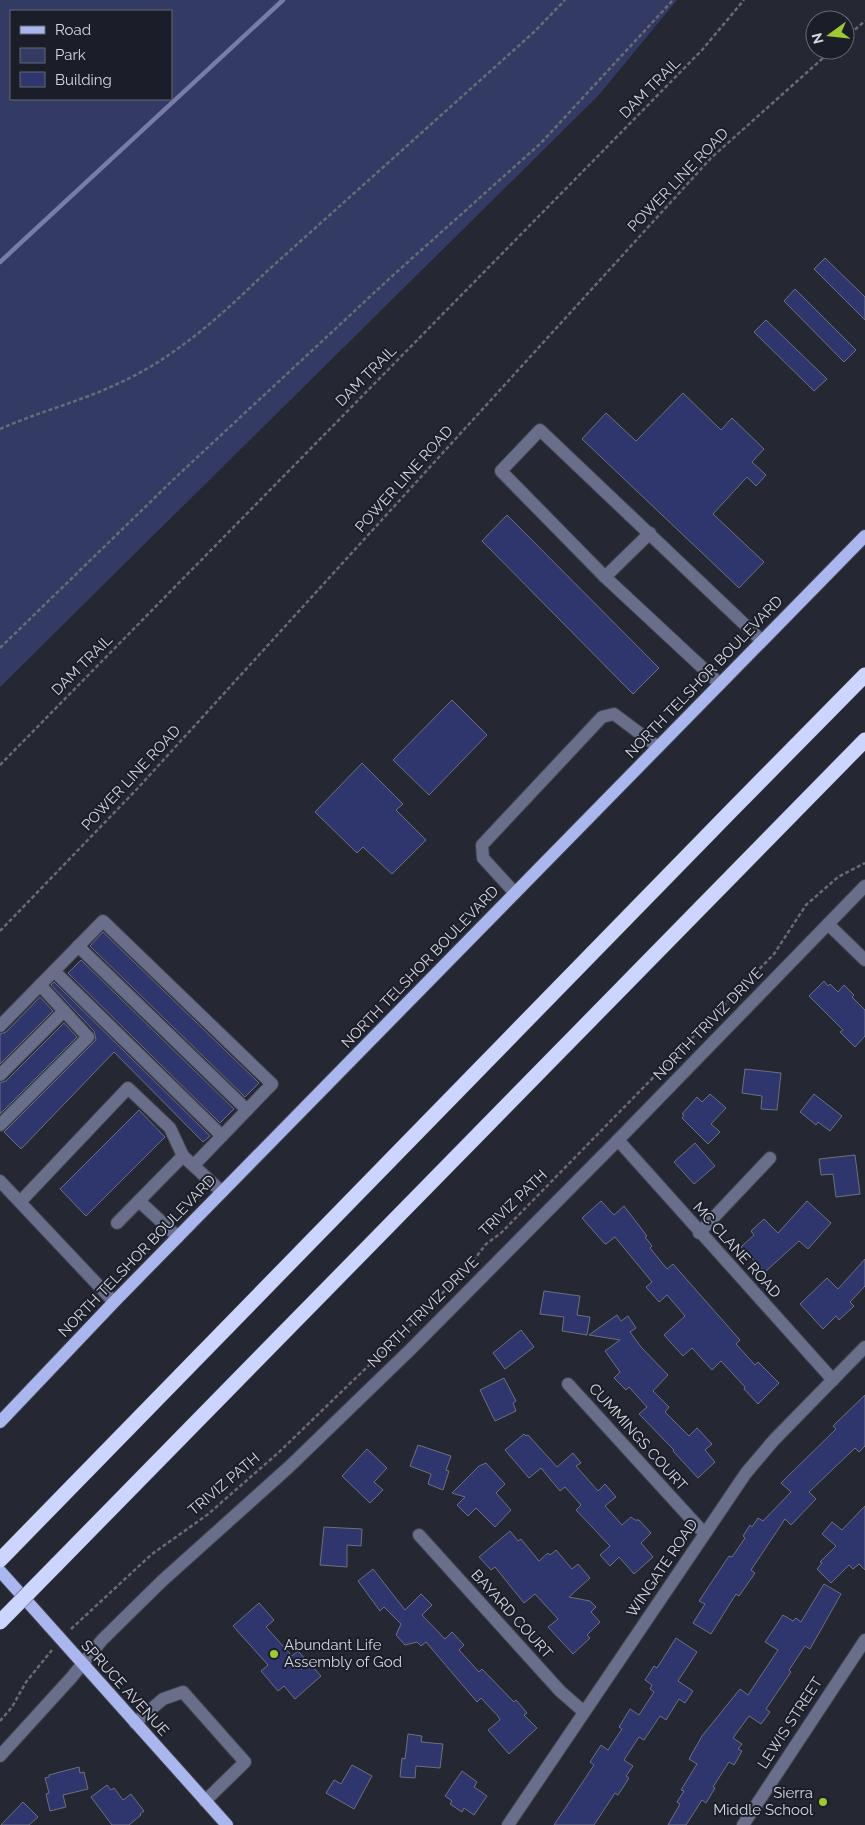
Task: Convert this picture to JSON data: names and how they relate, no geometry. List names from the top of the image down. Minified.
{"streets":{"main road":["NORTH TELSHOR BOULEVARD","SPRUCE AVENUE"],"street":["NORTH TRIVIZ DRIVE","MC CLANE ROAD","CUMMINGS COURT","WINGATE ROAD","BAYARD COURT","LEWIS STREET"],"path":["DAM TRAIL","POWER LINE ROAD","TRIVIZ PATH"]},"crossings":[["NORTH TRIVIZ DRIVE","MC CLANE ROAD"],["NORTH TRIVIZ DRIVE","SPRUCE AVENUE"],["MC CLANE ROAD","WINGATE ROAD"],["CUMMINGS COURT","WINGATE ROAD"],["WINGATE ROAD","BAYARD COURT"]],"places":["Abundant Life Assembly of God","Sierra Middle School"],"legend":["Road","Park","Building"],"north":"left"}
